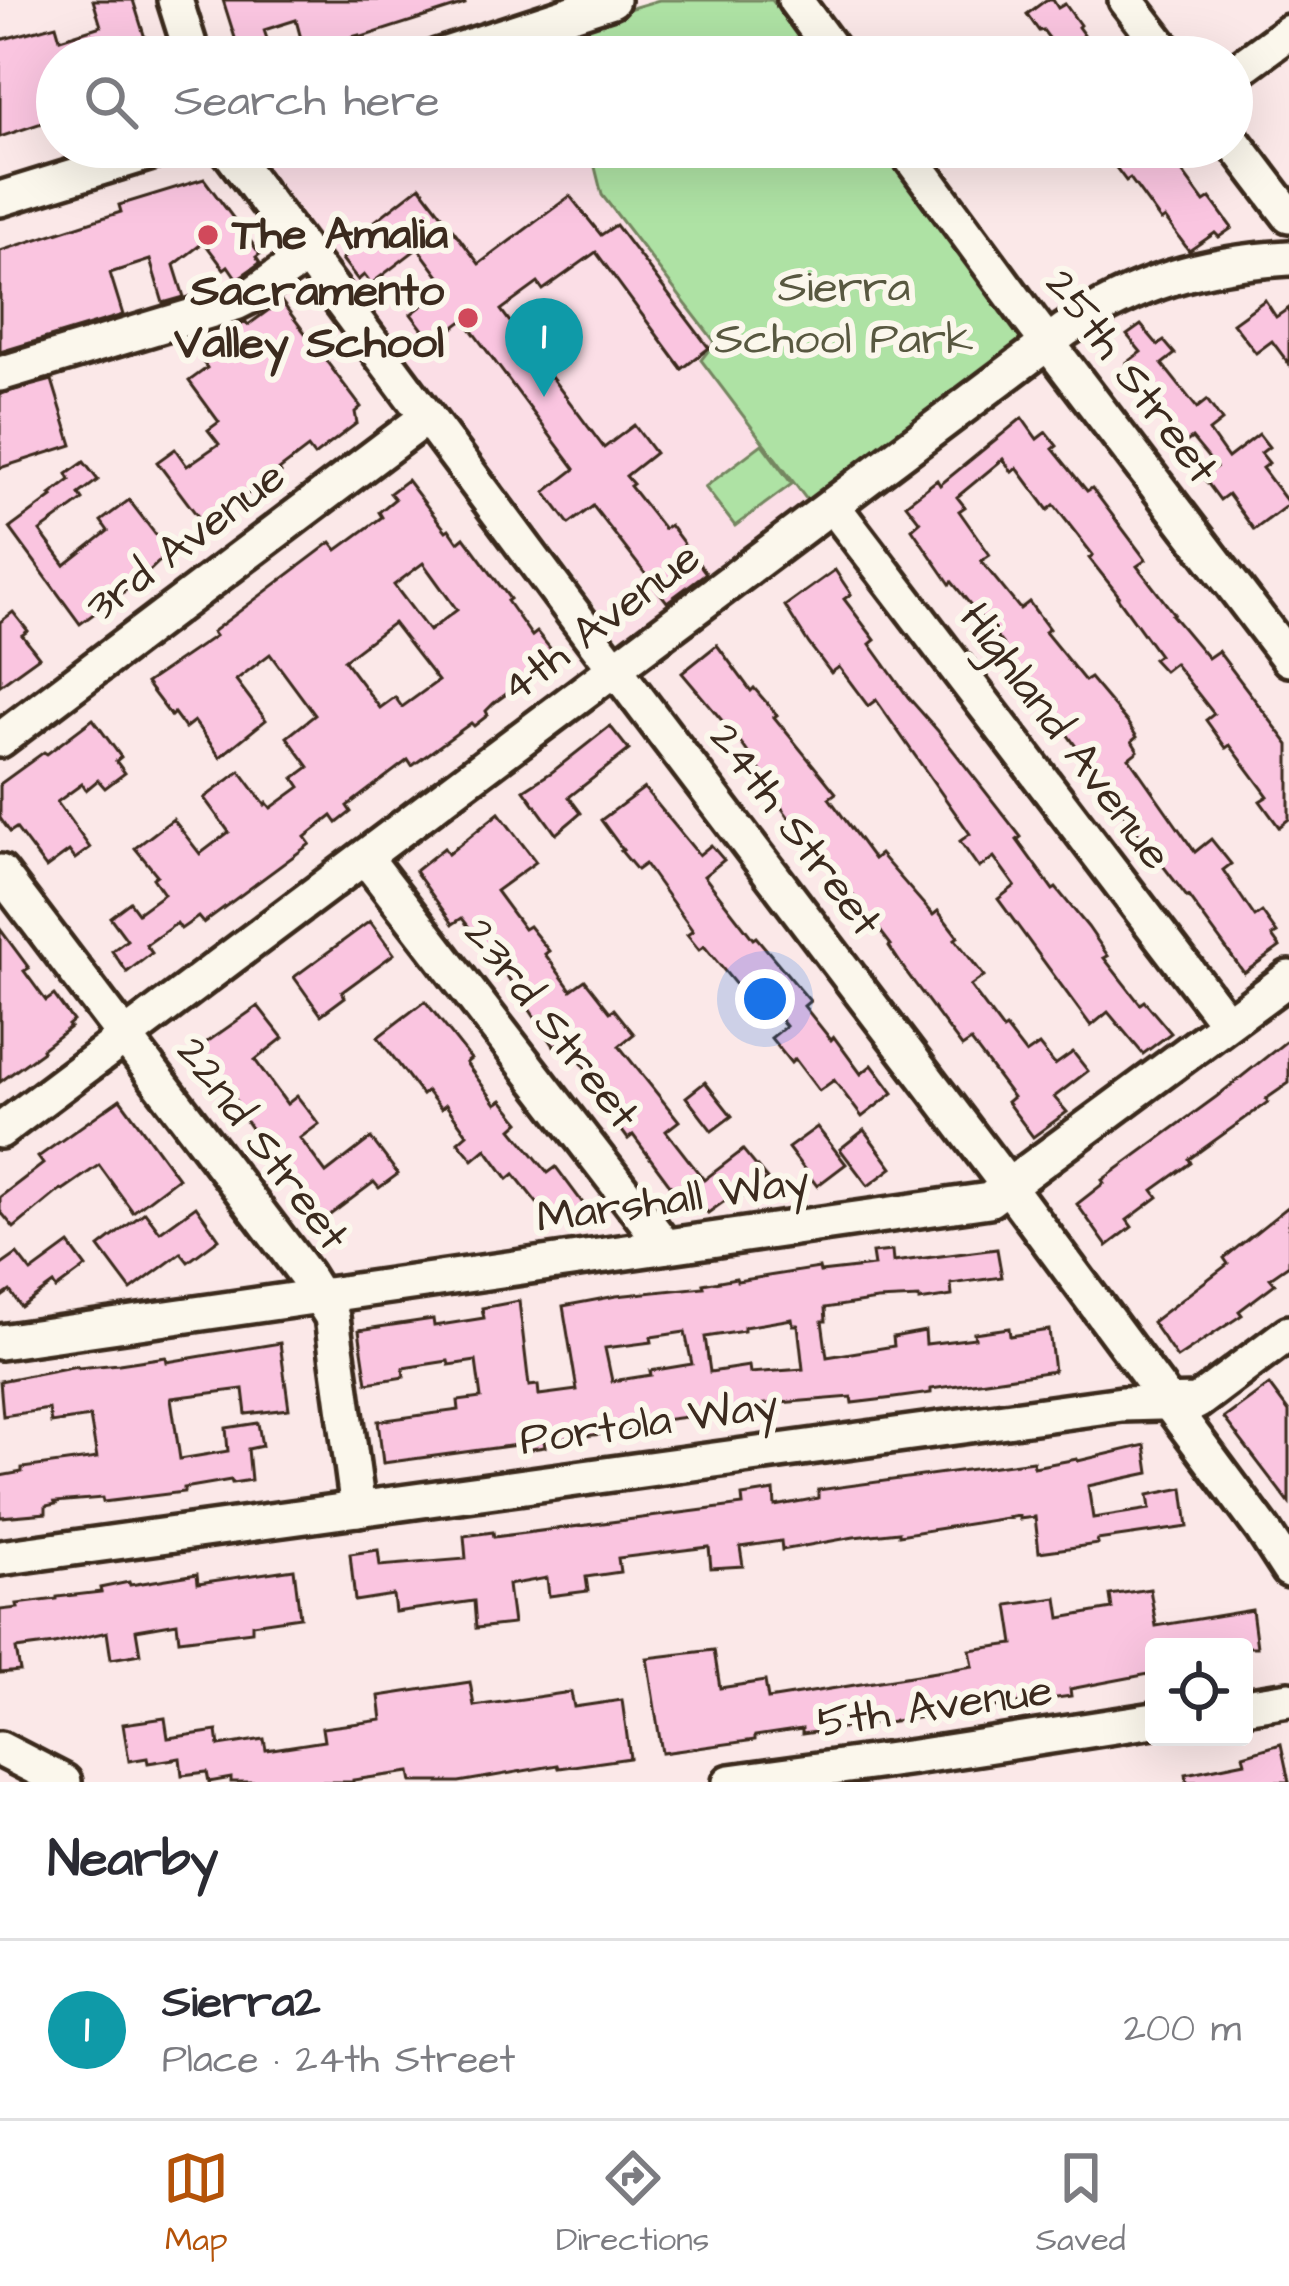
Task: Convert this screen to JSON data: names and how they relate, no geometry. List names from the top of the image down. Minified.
{"streets":{"street":["25th Street","3rd Avenue","4th Avenue","Highland Avenue","24th Street","23rd Street","22nd Street","Marshall Way","Portola Way","5th Avenue"]},"crossings":[["25th Street","4th Avenue"],["3rd Avenue","24th Street"],["4th Avenue","Highland Avenue"],["4th Avenue","24th Street"],["4th Avenue","23rd Street"],["4th Avenue","22nd Street"],["Highland Avenue","Marshall Way"],["24th Street","Marshall Way"],["24th Street","Portola Way"],["23rd Street","Marshall Way"],["22nd Street","Marshall Way"],["22nd Street","Portola Way"]],"parks":["Sierra School Park"],"places":["The Amalia","Sacramento Valley School"],"page":{"search":"Search here","pins":"1","heading":"Nearby","list":[{"mark":"1","name":"Sierra2","note":"Place · 24th Street","value":"200 m"}],"nav":["Map","Directions","Saved"]}}
